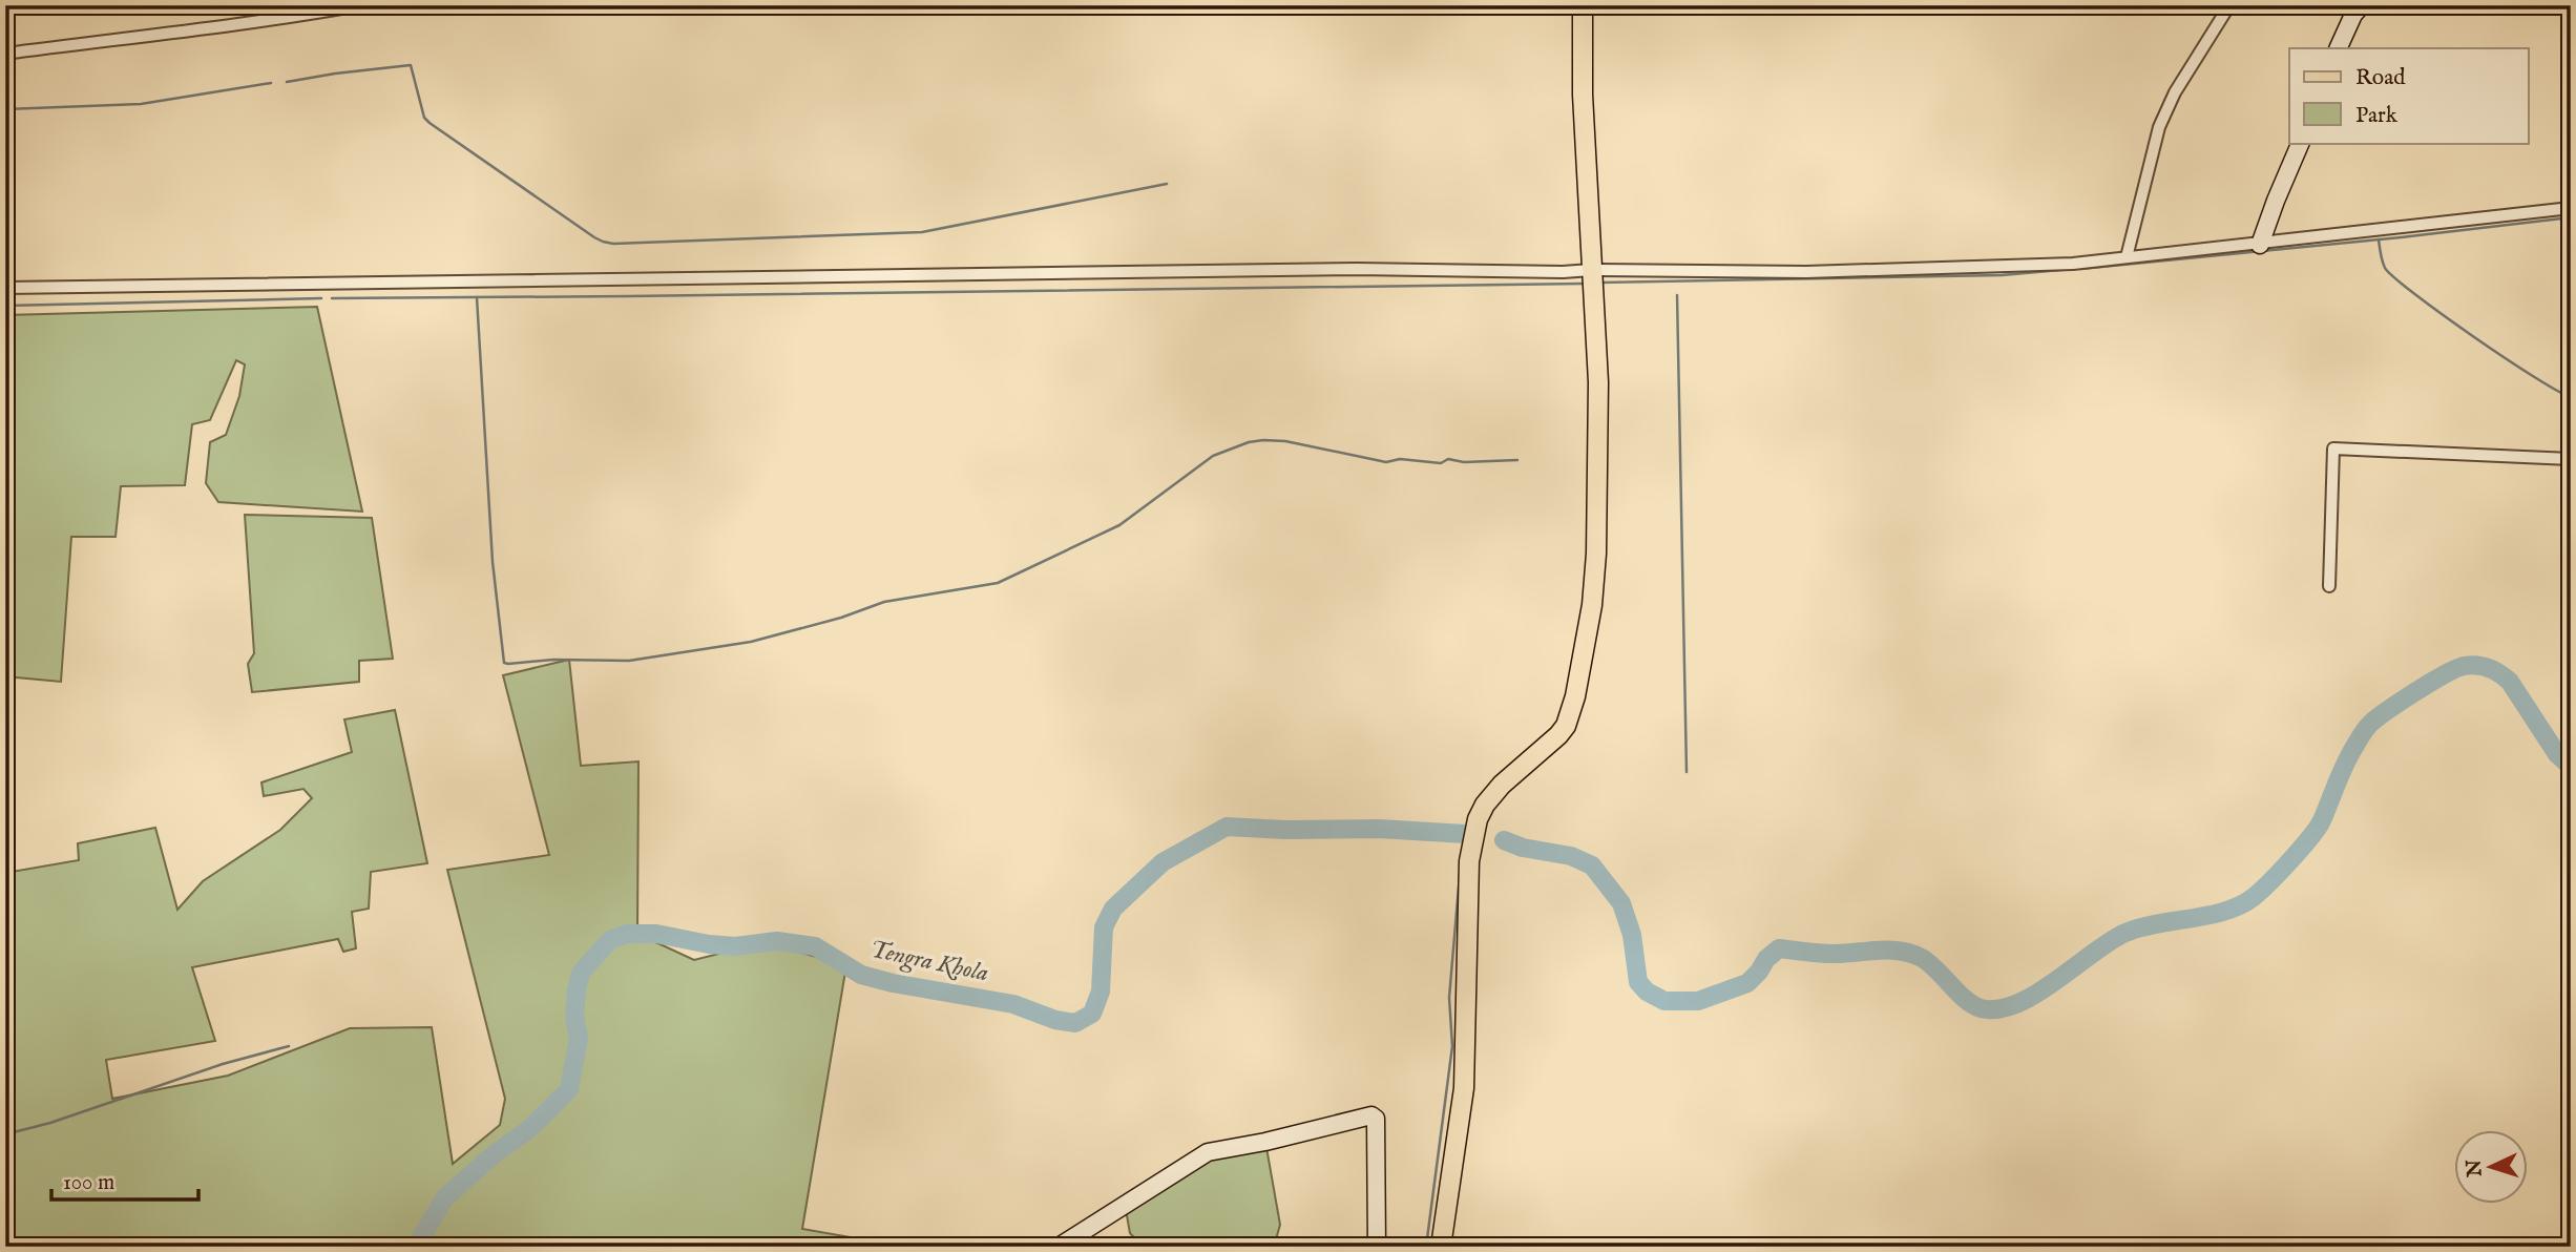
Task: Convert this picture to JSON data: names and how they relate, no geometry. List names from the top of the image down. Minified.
{"water":["Tengra Khola"],"legend":["Road","Park"],"scale_bar":"100 m","north":"left"}
